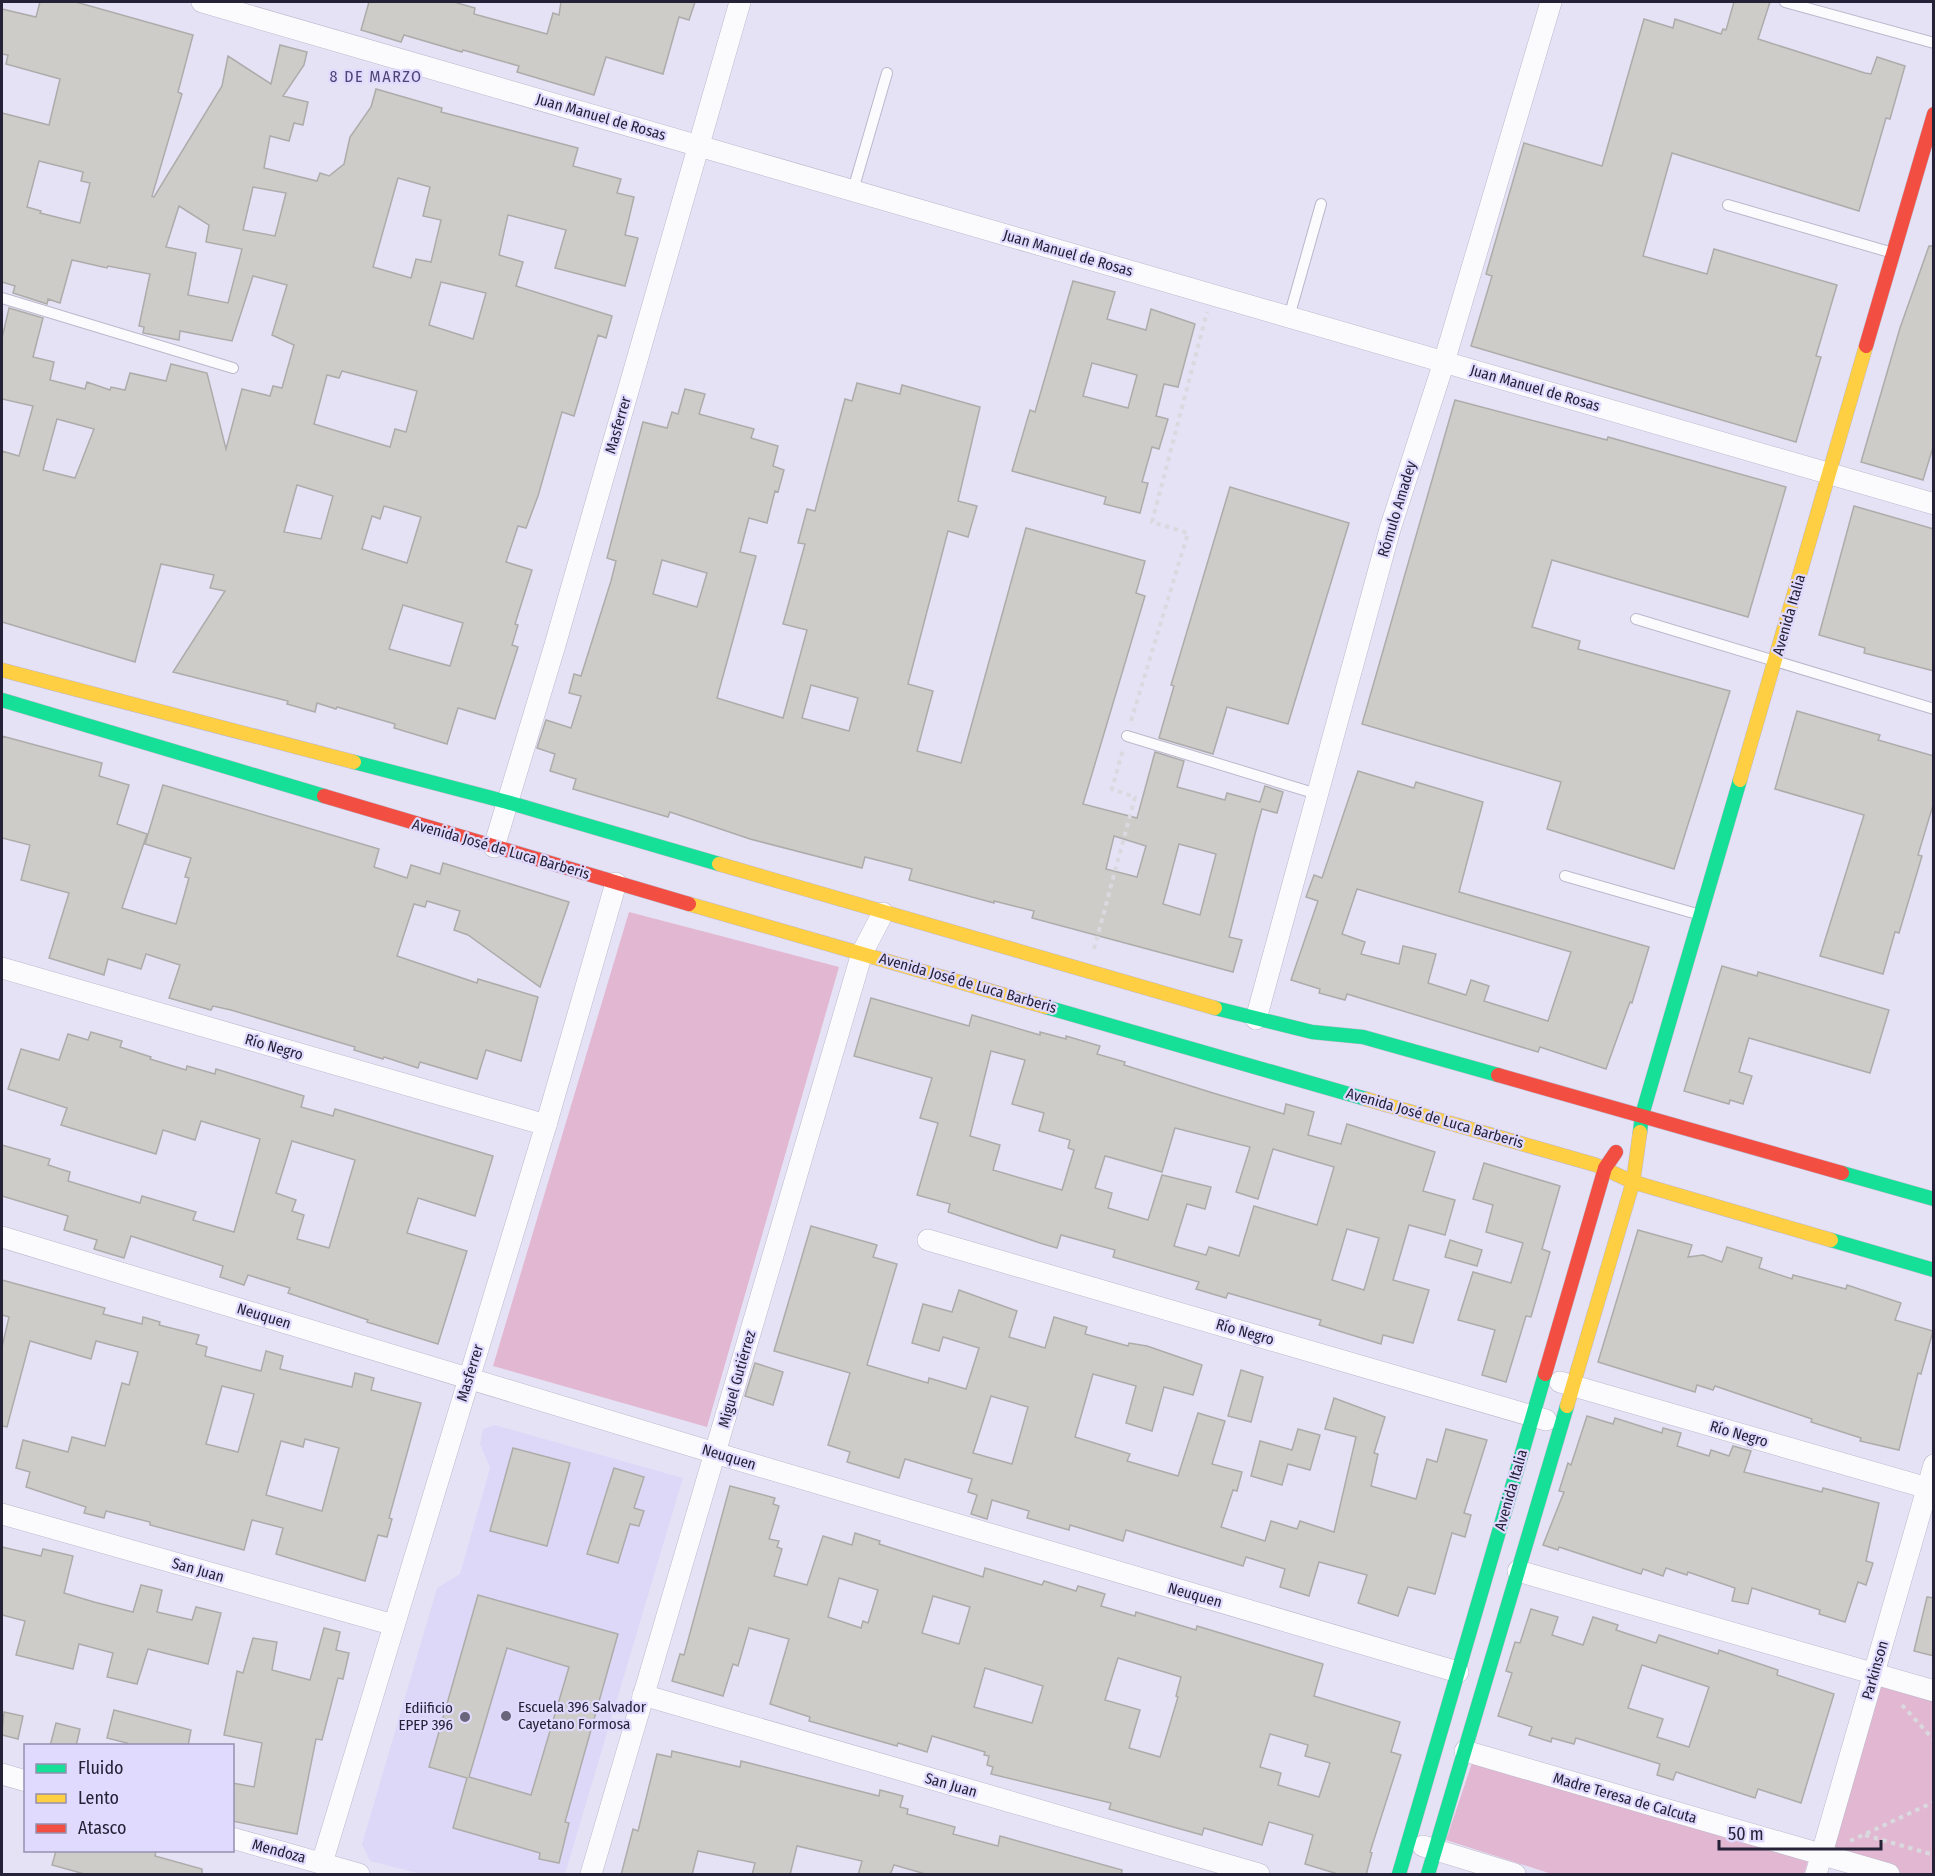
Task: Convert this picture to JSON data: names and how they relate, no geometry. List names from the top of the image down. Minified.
{"streets":{"main road":["Avenida Italia","Avenida José de Luca Barberis"],"street":["Juan Manuel de Rosas","Masferrer","Rómulo Amadey","Río Negro","Neuquen","Miguel Gutiérrez","San Juan","Parkinson","Madre Teresa de Calcuta","Mendoza"]},"crossings":[["Juan Manuel de Rosas","Masferrer"],["Juan Manuel de Rosas","Rómulo Amadey"],["Juan Manuel de Rosas","Avenida Italia"],["Masferrer","Avenida José de Luca Barberis"],["Masferrer","Río Negro"],["Masferrer","Neuquen"],["Masferrer","San Juan"],["Masferrer","Mendoza"],["Avenida Italia","Avenida José de Luca Barberis"],["Avenida Italia","Río Negro"],["Avenida Italia","Neuquen"],["Avenida Italia","Madre Teresa de Calcuta"],["Avenida José de Luca Barberis","Miguel Gutiérrez"],["Río Negro","Parkinson"],["Neuquen","Miguel Gutiérrez"],["Miguel Gutiérrez","San Juan"],["Parkinson","Madre Teresa de Calcuta"]],"districts":["8 DE MARZO"],"places":["Escuela 396 Salvador Cayetano Formosa","Ediificio EPEP 396"],"legend":["Fluido","Lento","Atasco"],"scale_bar":"50 m"}
